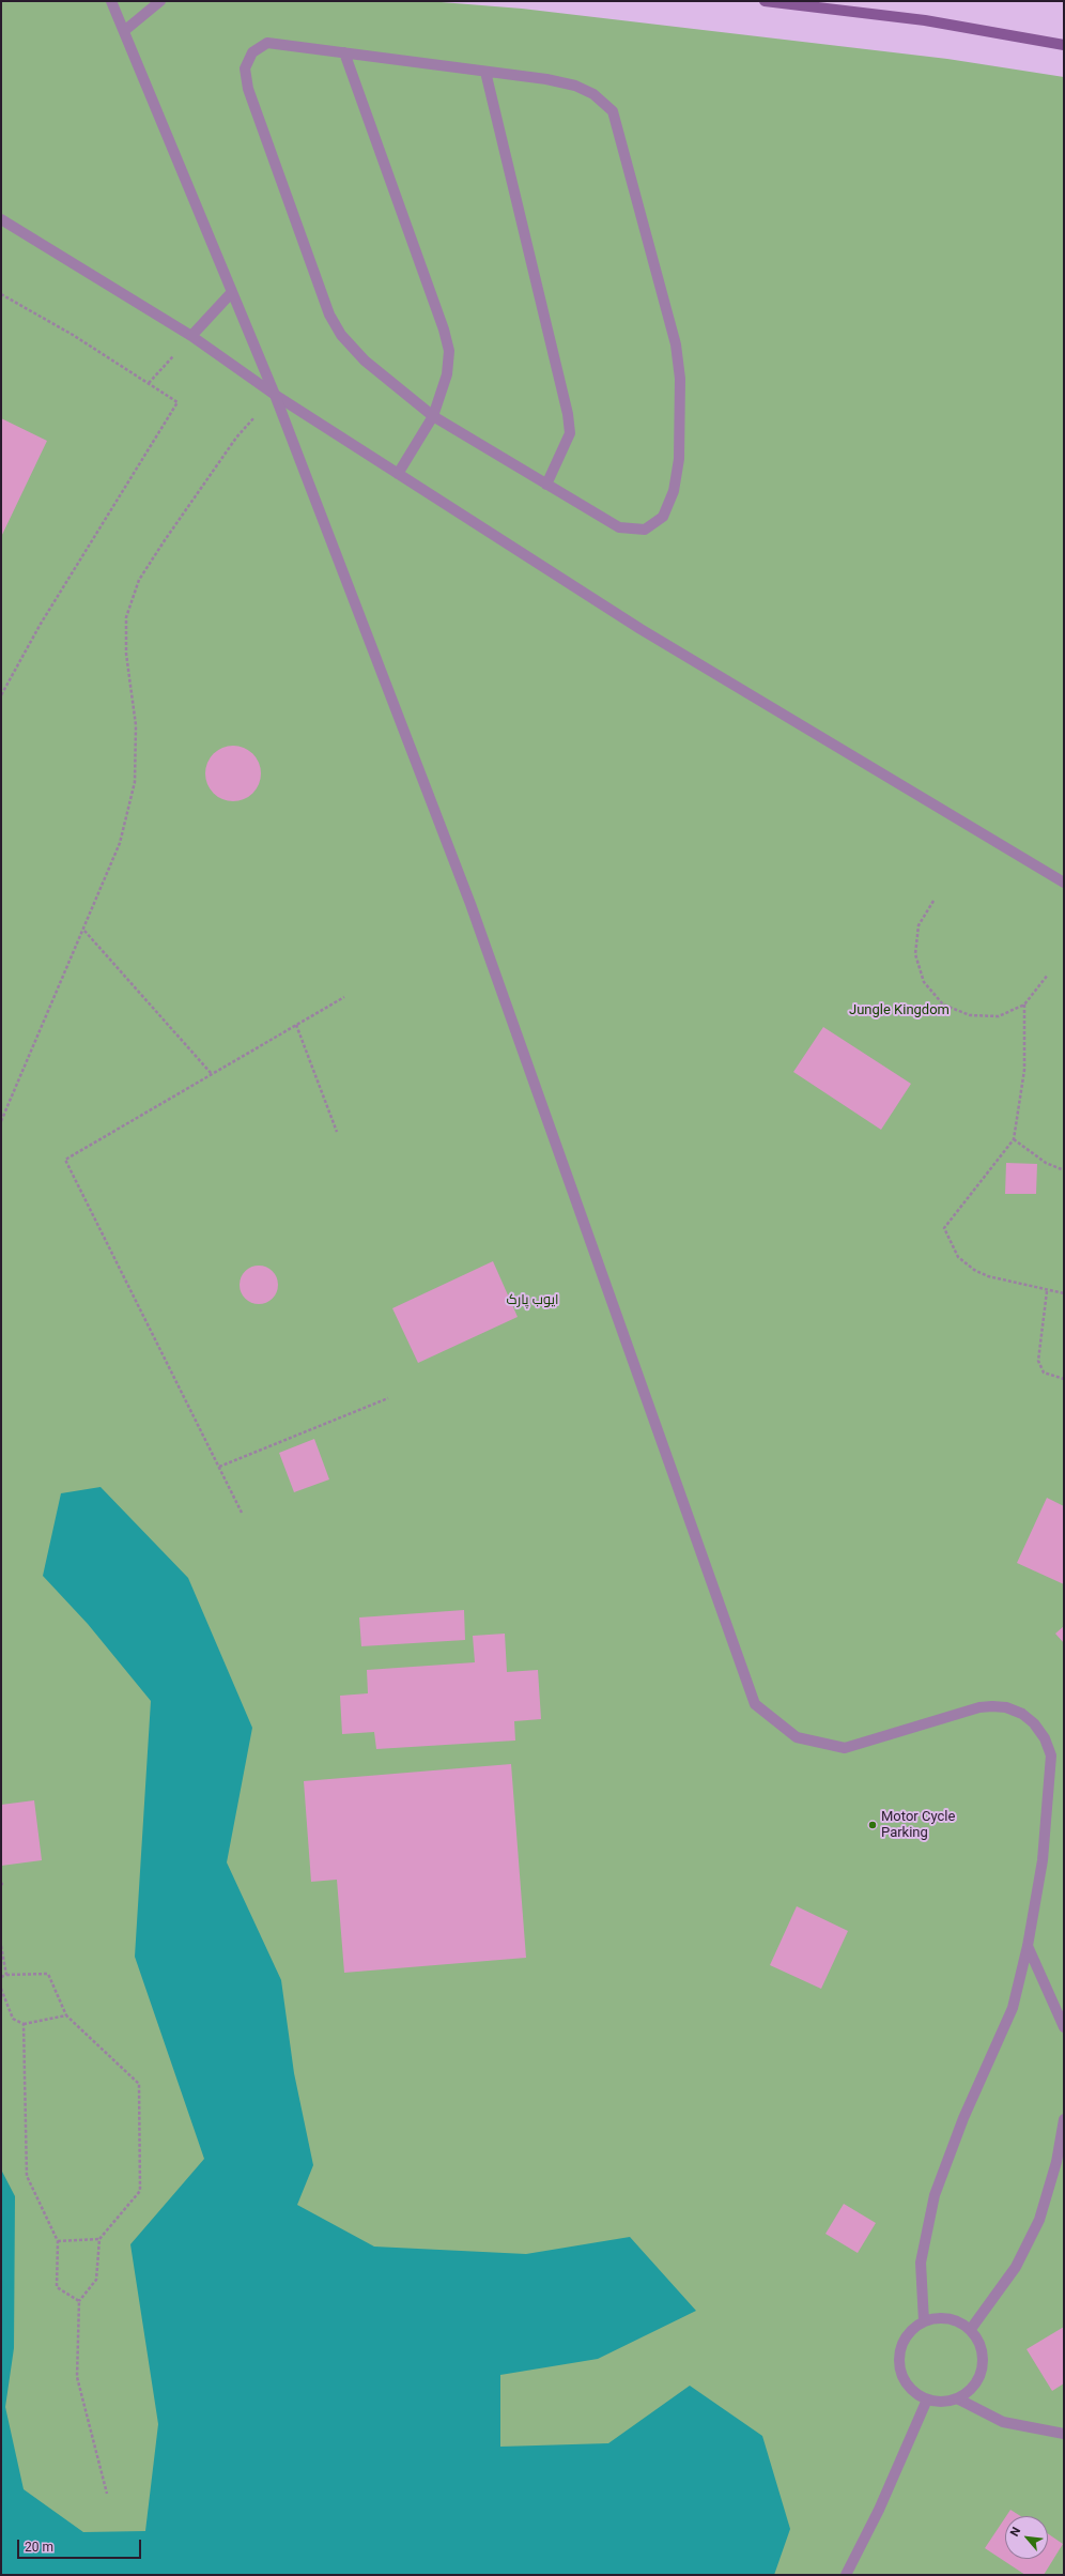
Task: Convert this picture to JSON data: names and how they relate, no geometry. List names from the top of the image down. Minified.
{"parks":["Jungle Kingdom","ایوب پارک"],"places":["Motor Cycle Parking"],"scale_bar":"20 m","north":"top left"}
